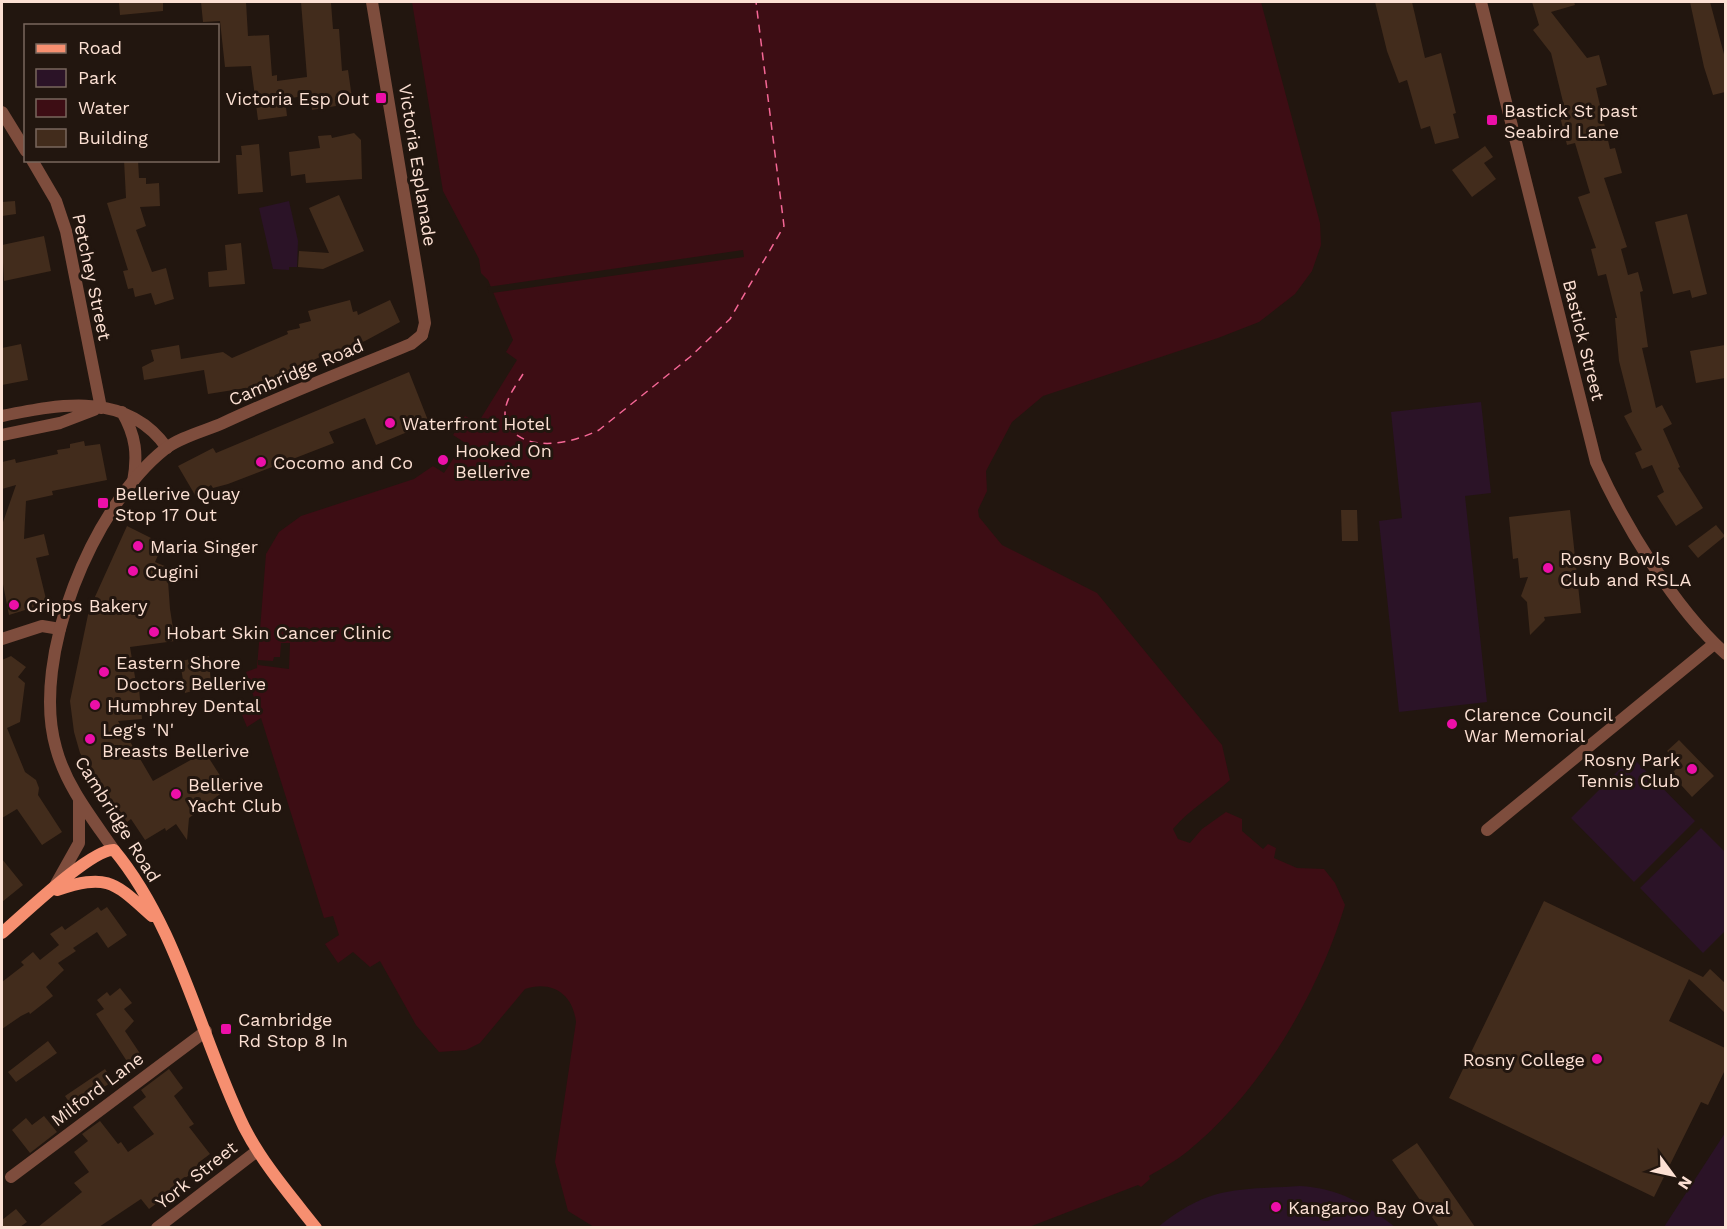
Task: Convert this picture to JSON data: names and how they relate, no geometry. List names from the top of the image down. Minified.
{"streets":{"main road":["Cambridge Road"],"street":["Victoria Esplanade","Petchey Street","Bastick Street","Milford Lane","York Street"]},"crossings":[["Victoria Esplanade","Cambridge Road"],["Cambridge Road","Milford Lane"],["Cambridge Road","York Street"]],"places":{"transit":["Victoria Esp Out","Bastick St past Seabird Lane","Bellerive Quay Stop 17 Out","Cambridge Rd Stop 8 In"],"other":["Waterfront Hotel","Hooked On Bellerive","Cocomo and Co","Maria Singer","Rosny Bowls Club and RSLA","Cugini","Cripps Bakery","Hobart Skin Cancer Clinic","Eastern Shore Doctors Bellerive","Humphrey Dental","Clarence Council War Memorial","Leg's 'N' Breasts Bellerive","Rosny Park Tennis Club","Bellerive Yacht Club","Rosny College","Kangaroo Bay Oval"]},"legend":["Road","Park","Water","Building"],"north":"bottom right"}
